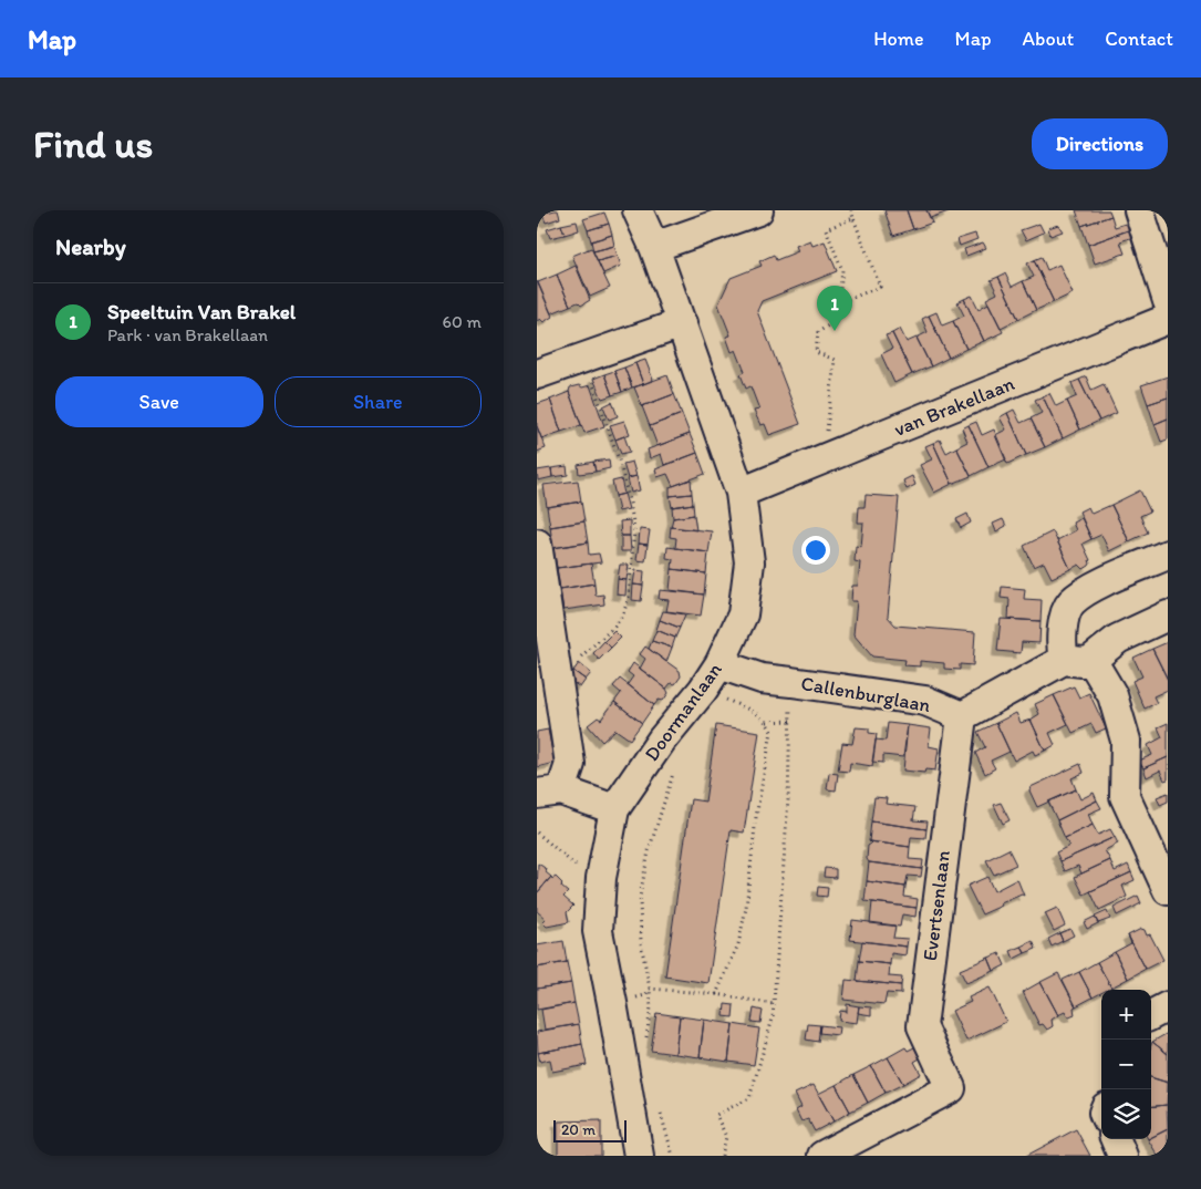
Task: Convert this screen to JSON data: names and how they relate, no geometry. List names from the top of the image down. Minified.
{"streets":{"street":["van Brakellaan","Callenburglaan","Doormanlaan","Evertsenlaan"]},"crossings":[["van Brakellaan","Doormanlaan"],["Callenburglaan","Doormanlaan"],["Callenburglaan","Evertsenlaan"]],"scale_bar":"20 m","page":{"header":"Map","nav":["Home","Map","About","Contact"],"buttons":["Directions",["Save","Share"]],"title":"Find us","heading":"Nearby","list":[{"mark":"1","name":"Speeltuin Van Brakel","note":"Park · van Brakellaan","value":"60 m"}],"pins":"1","map_buttons":["+","−"],"scale":"20 m"}}
